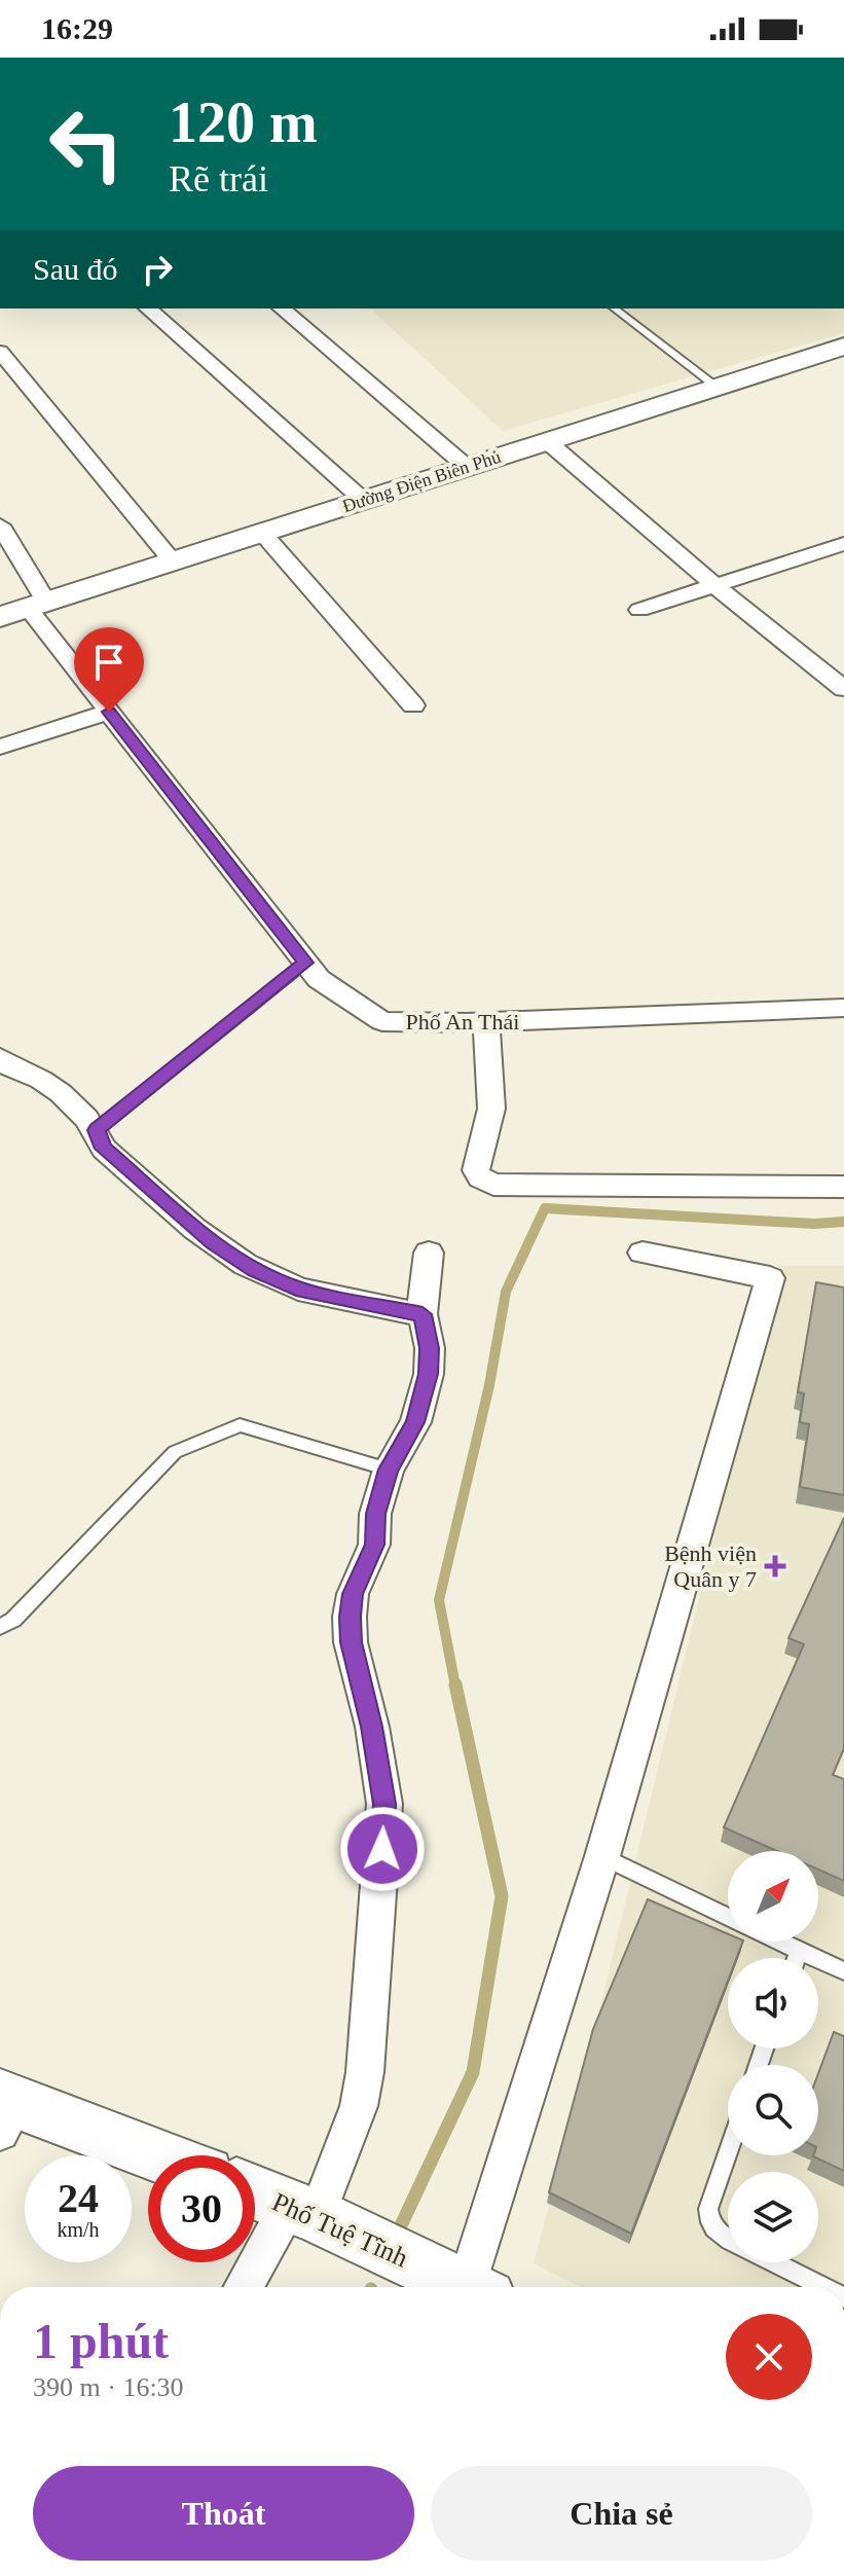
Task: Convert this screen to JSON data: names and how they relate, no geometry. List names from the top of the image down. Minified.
{"streets":{"main road":["Đường Điện Biên Phủ","Phố Tuệ Tĩnh"],"street":["Phố An Thái"]},"crossings":[["Đường Điện Biên Phủ","Phố An Thái"]],"places":{"health":["Bệnh viện Quân y 7"]},"north":"top right","page":{"status":"16:29","turn":["120 m","Rẽ trái"],"then":"Sau đó","speed":"24 km/h","limit":"30","heading":["1 phút","390 m · 16:30"],"buttons":["Thoát","Chia sẻ"]}}
